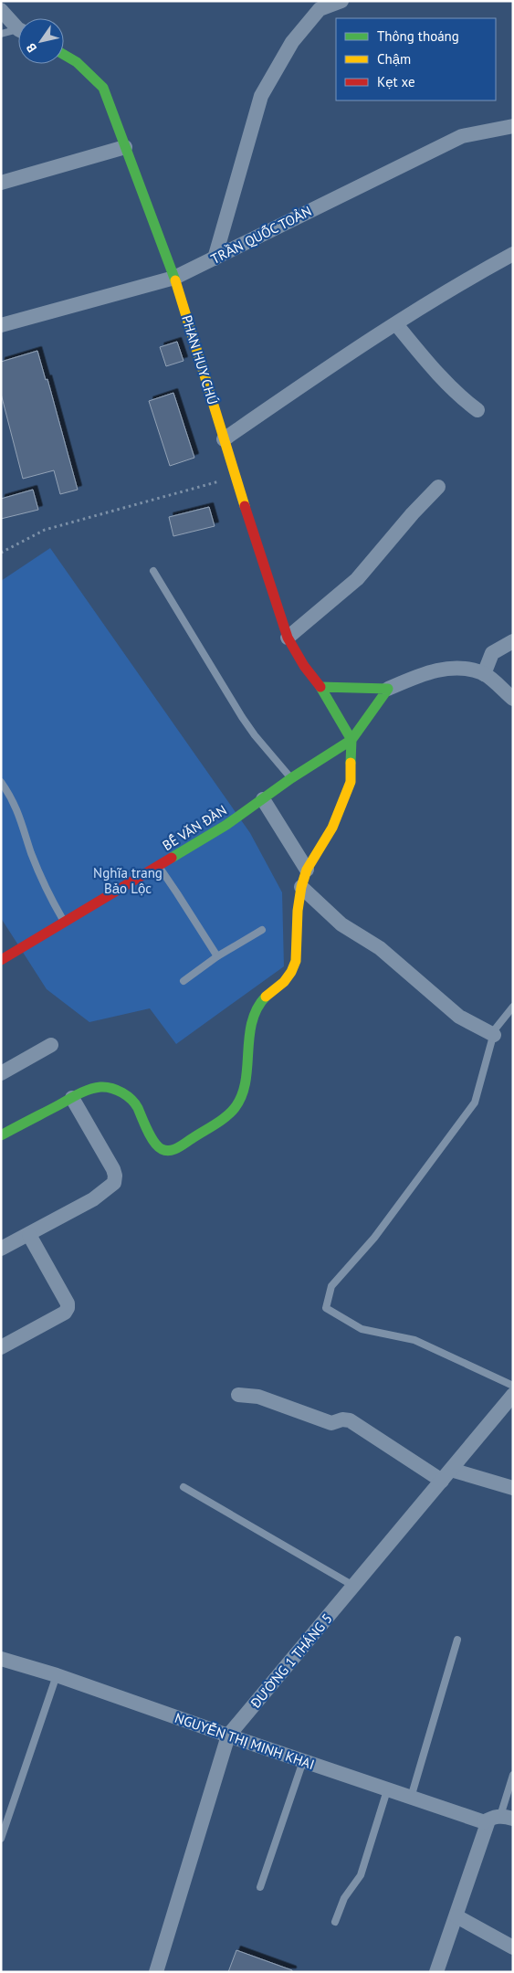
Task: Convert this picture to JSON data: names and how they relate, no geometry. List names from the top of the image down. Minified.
{"streets":{"street":["TRẦN QUỐC TOẢN","PHAN HUY CHÚ","BẾ VĂN ĐÀN","ĐƯỜNG 1 THÁNG 5","NGUYỄN THỊ MINH KHAI"]},"crossings":[["TRẦN QUỐC TOẢN","PHAN HUY CHÚ"],["PHAN HUY CHÚ","BẾ VĂN ĐÀN"],["ĐƯỜNG 1 THÁNG 5","NGUYỄN THỊ MINH KHAI"]],"parks":["Nghĩa trang Bảo Lộc"],"legend":["Thông thoáng","Chậm","Kẹt xe"],"north":"bottom left"}
